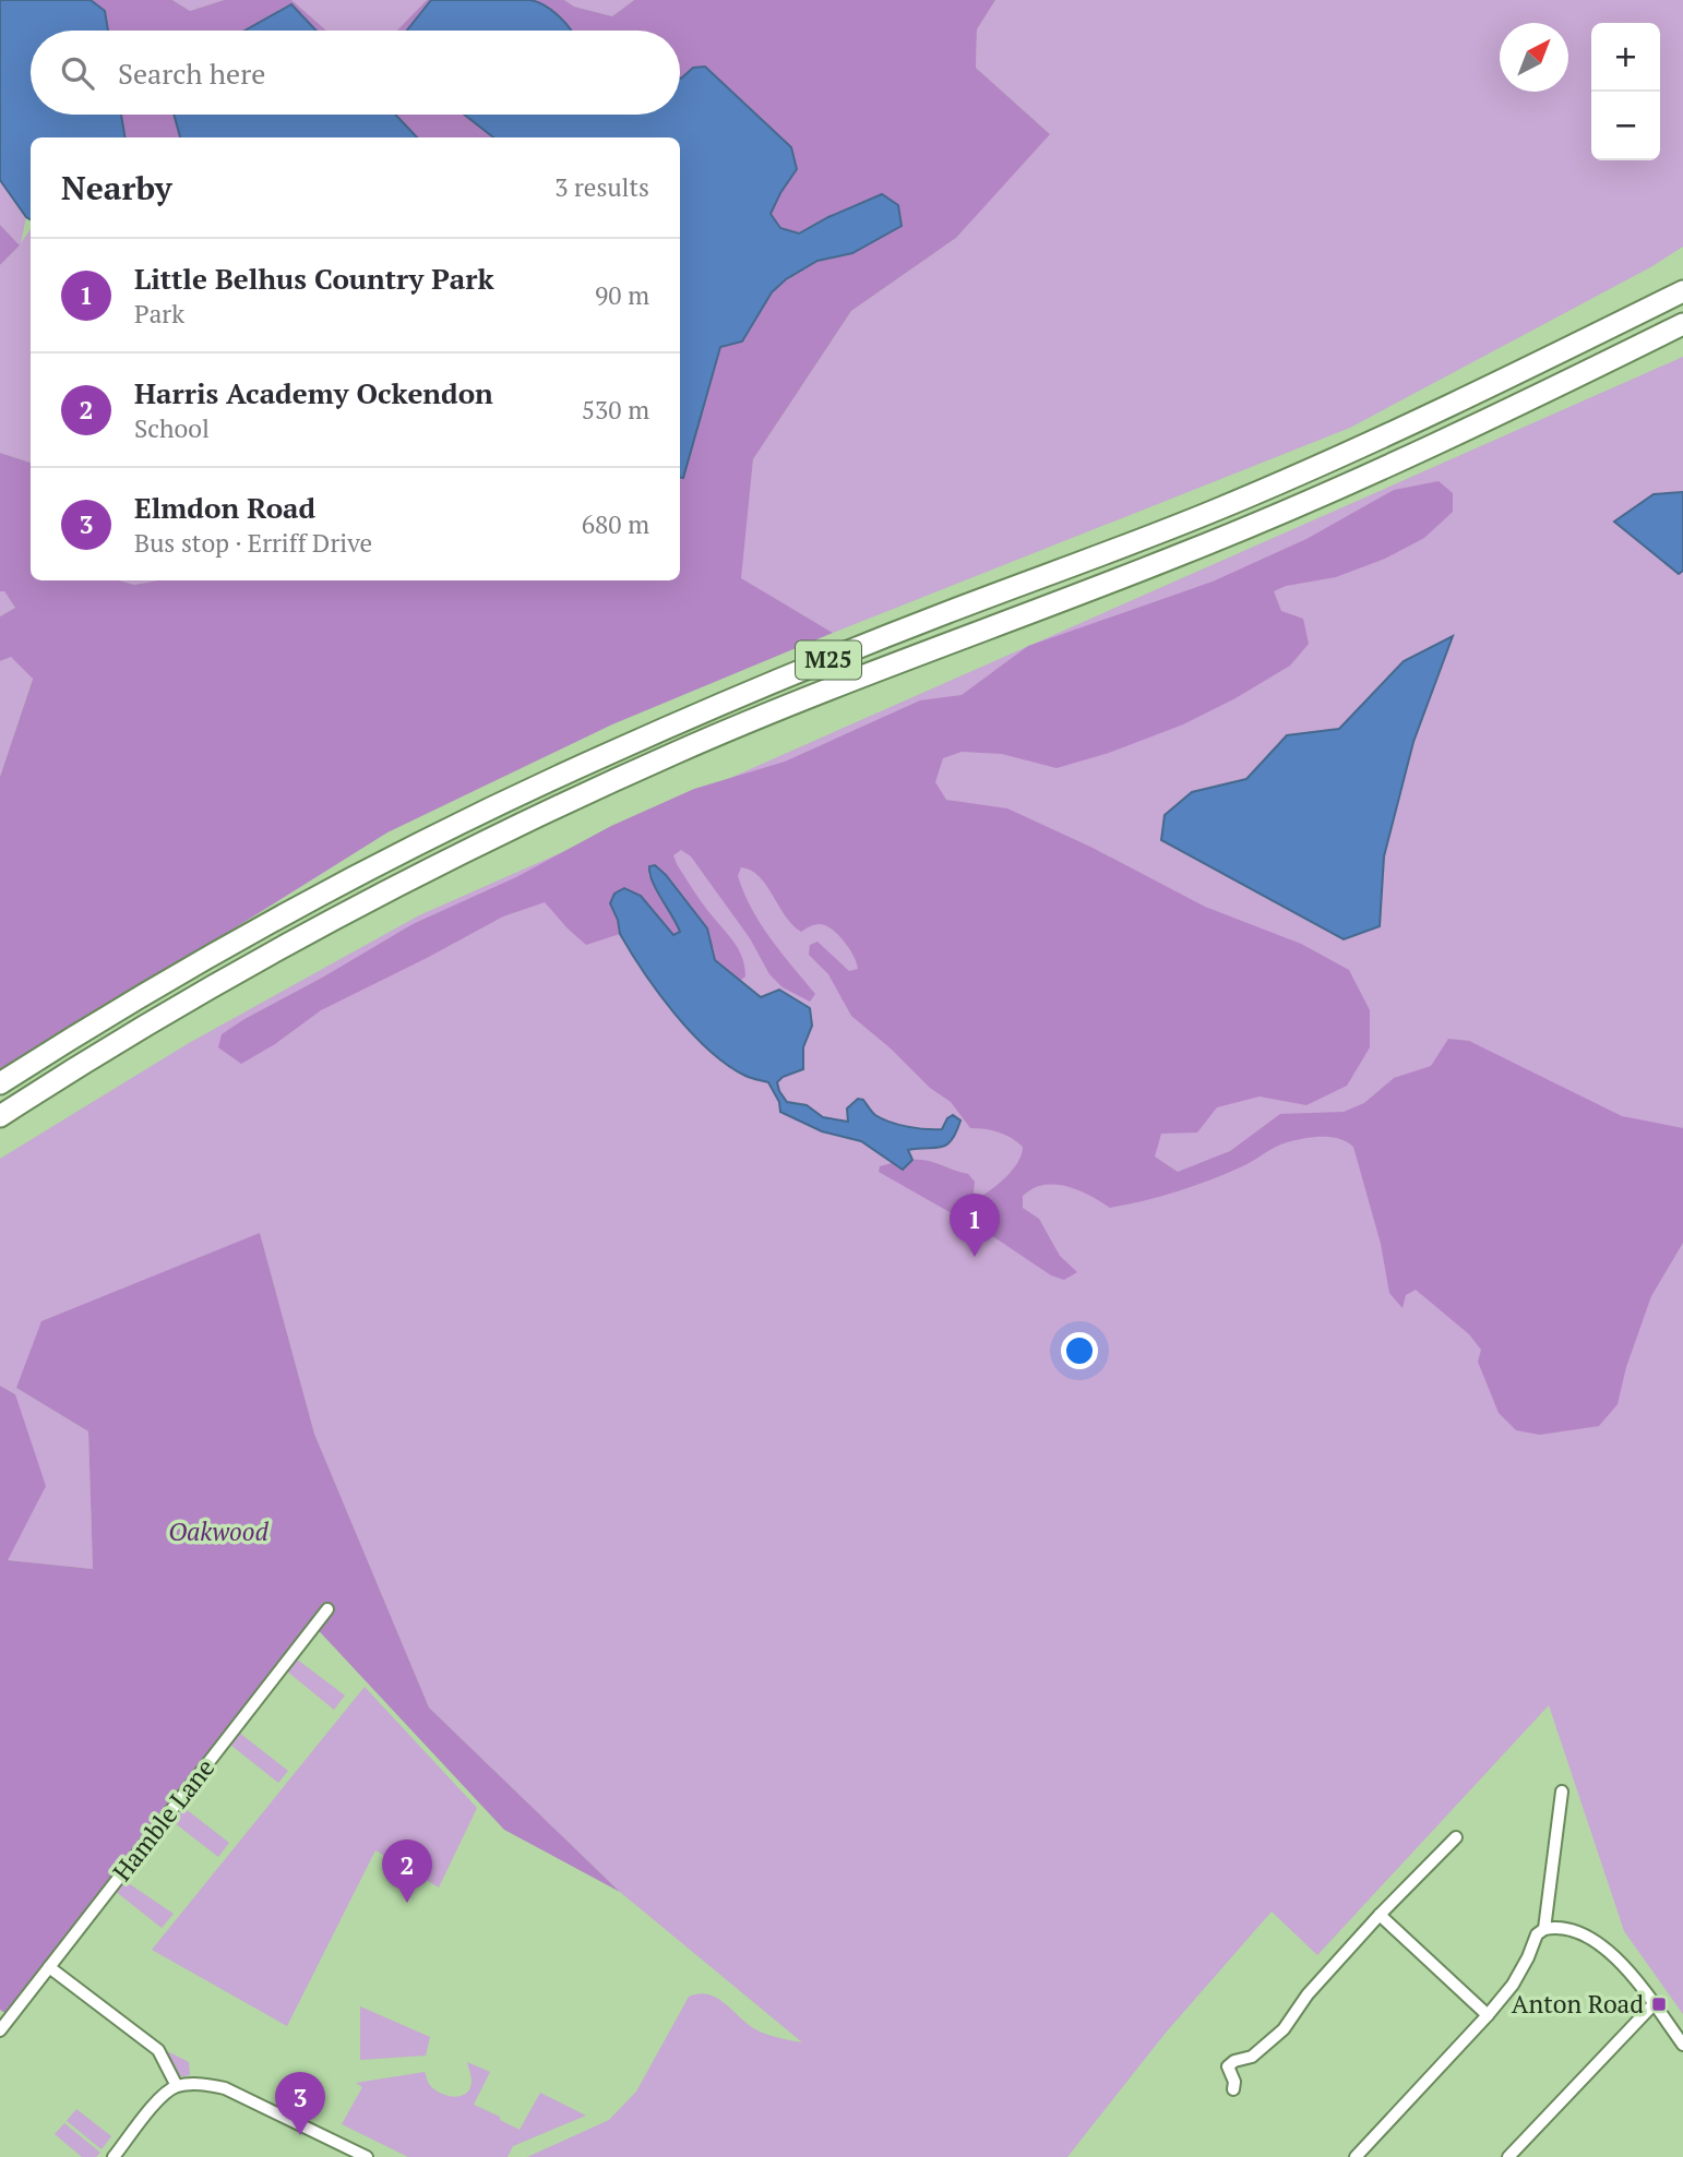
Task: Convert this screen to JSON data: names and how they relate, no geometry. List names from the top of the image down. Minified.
{"streets":{"highway":["M25"],"street":["Hamble Lane"]},"parks":["Oakwood"],"places":{"transit":["Anton Road"]},"north":"top right","page":{"map_buttons":["+","−"],"search":"Search here","heading":["Nearby","3 results"],"list":[{"mark":"1","name":"Little Belhus Country Park","note":"Park","value":"90 m"},{"mark":"2","name":"Harris Academy Ockendon","note":"School","value":"530 m"},{"mark":"3","name":"Elmdon Road","note":"Bus stop · Erriff Drive","value":"680 m"}],"pins":["1","2","3"]}}
